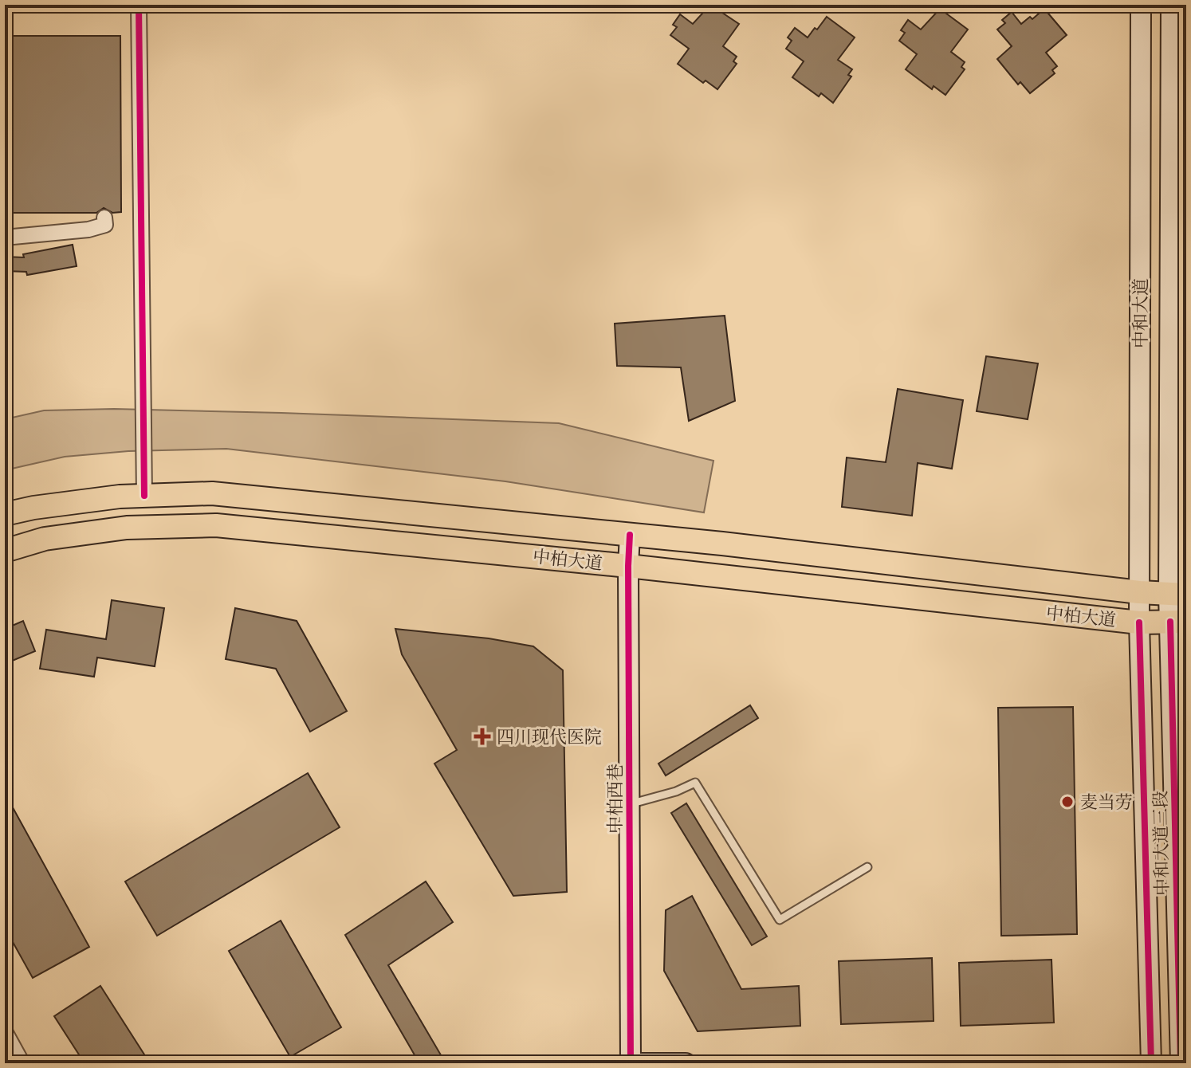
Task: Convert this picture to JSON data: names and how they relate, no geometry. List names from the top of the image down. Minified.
{"streets":{"main road":["中和大道","中柏大道","中柏西巷","中和大道三段"]},"crossings":[["中和大道","中柏大道"],["中和大道","中和大道三段"],["中柏大道","中柏西巷"],["中柏大道","中和大道三段"]],"places":{"health":["四川现代医院"],"other":["麦当劳"]}}
